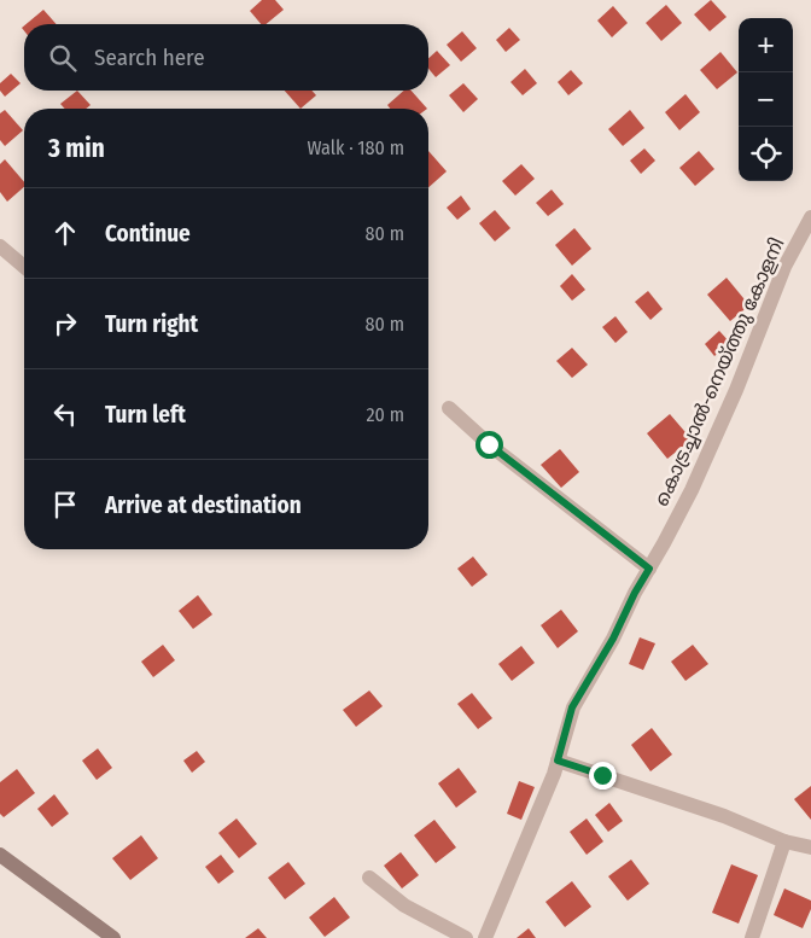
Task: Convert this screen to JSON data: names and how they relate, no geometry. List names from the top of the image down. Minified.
{"streets":{"street":["കൊട്രച്ചാൽ-നെയ്ത്തു കോളനി"]},"page":{"map_buttons":["+","−"],"search":"Search here","heading":["3 min","Walk · 180 m"],"list":[["Continue","80 m"],["Turn right","80 m"],["Turn left","20 m"],"Arrive at destination"]}}
